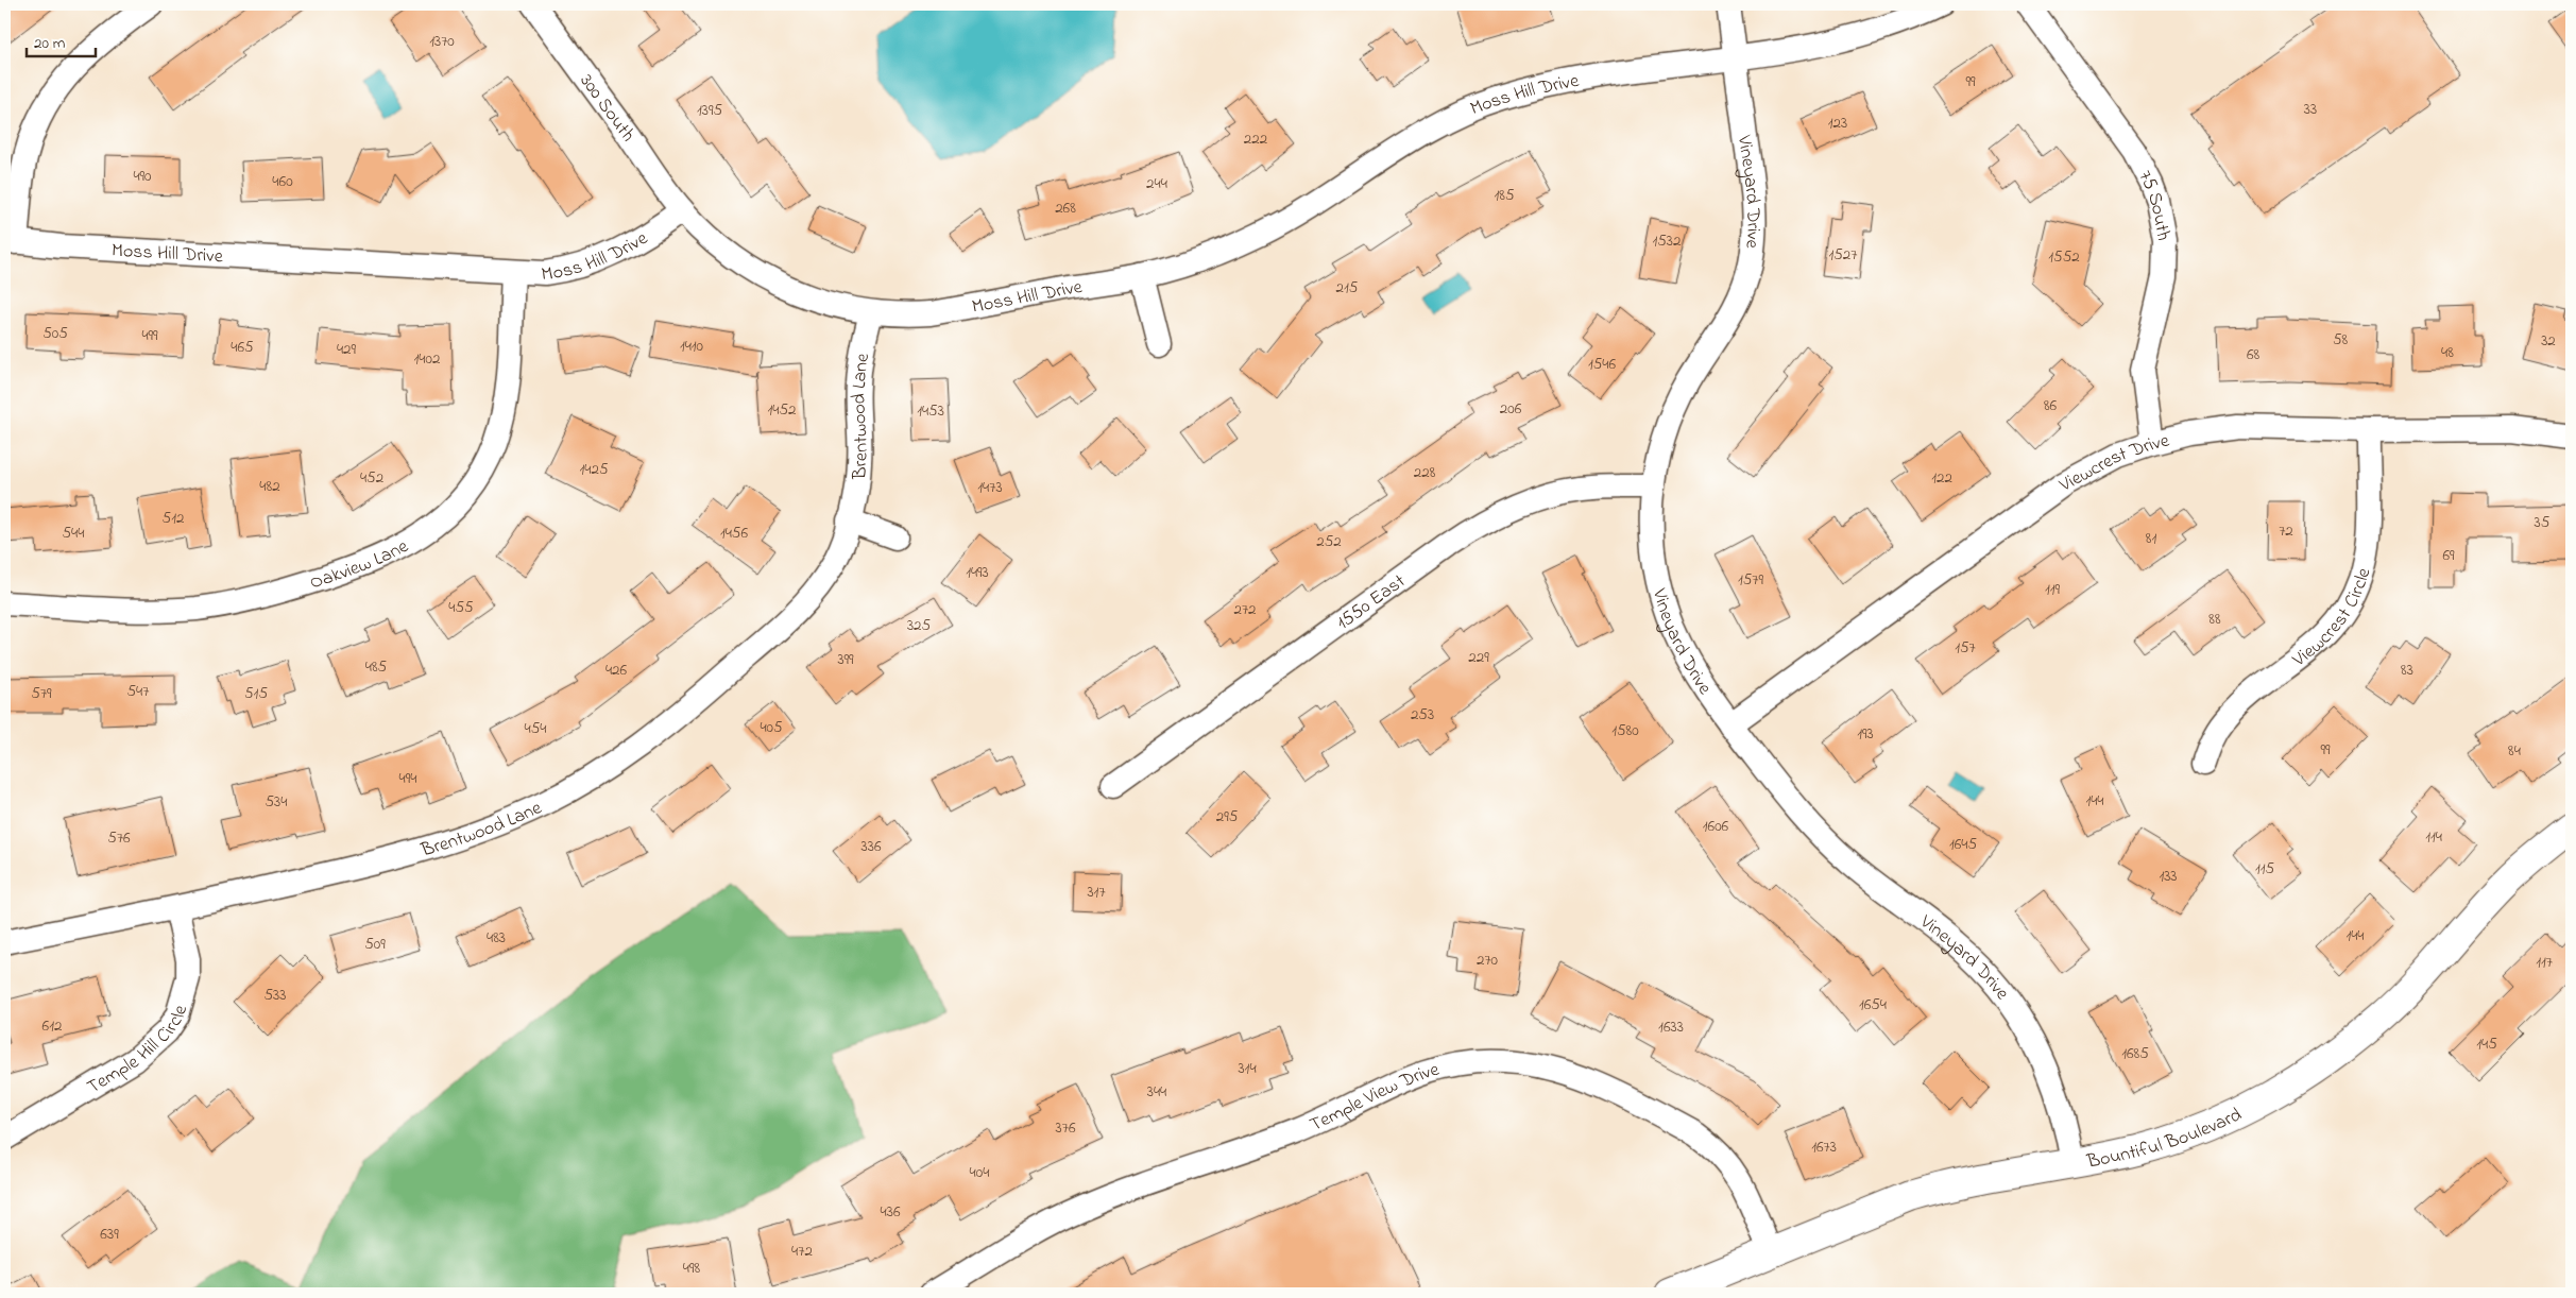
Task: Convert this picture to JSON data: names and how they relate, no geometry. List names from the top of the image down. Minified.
{"streets":{"main road":["Bountiful Boulevard"],"street":["Moss Hill Drive","300 South","Vineyard Drive","75 South","Brentwood Lane","Viewcrest Drive","Oakview Lane","1550 East","Viewcrest Circle","Temple Hill Circle","Temple View Drive"]},"crossings":[["Moss Hill Drive","300 South"],["Moss Hill Drive","Vineyard Drive"],["Moss Hill Drive","Brentwood Lane"],["Moss Hill Drive","Oakview Lane"],["Vineyard Drive","Viewcrest Drive"],["Vineyard Drive","1550 East"],["Vineyard Drive","Bountiful Boulevard"],["75 South","Viewcrest Drive"],["Brentwood Lane","Temple Hill Circle"],["Viewcrest Drive","Viewcrest Circle"],["Temple View Drive","Bountiful Boulevard"]],"house_numbers":["1370","99","33","1395","123","222","490","460","244","185","268","1532","1527","1552","215","505","499","58","32","1410","465","429","48","68","1402","1546","86","206","1452","1453","1425","228","452","122","482","1473","512","35","72","544","1456","81","252","69","1493","1579","119","455","272","88","325","157","229","399","485","426","83","547","579","515","253","405","454","1580","193","99","84","494","144","534","295","1606","114","576","1645","336","115","133","317","144","483","509","270","117","533","1654","612","1633","145","1685","314","344","376","1673","404","436","639","472","498"],"scale_bar":"20 m"}
